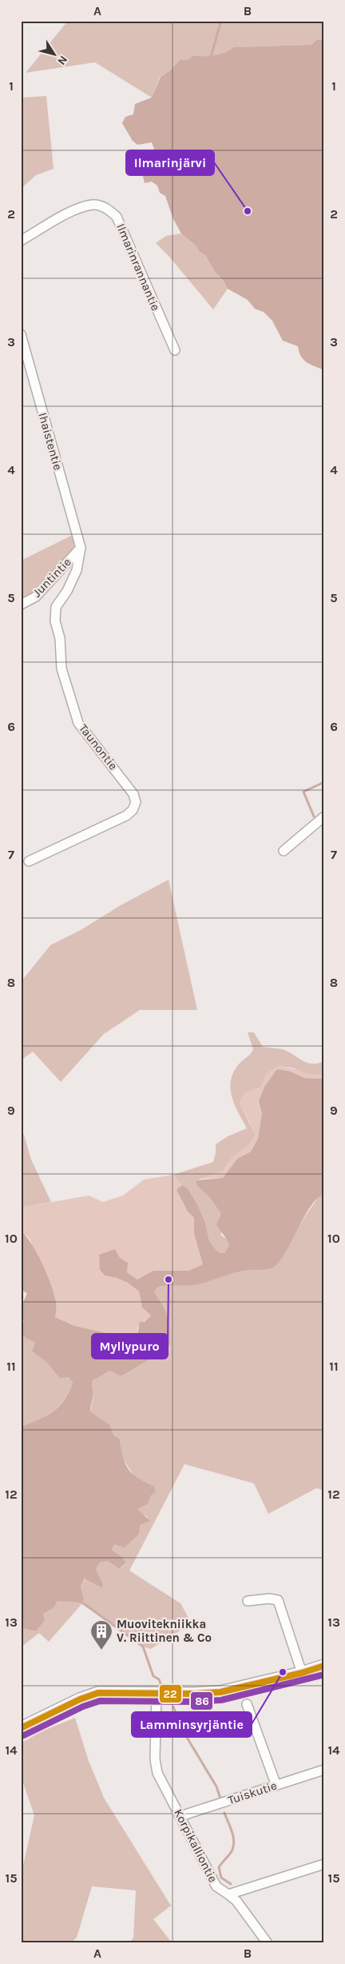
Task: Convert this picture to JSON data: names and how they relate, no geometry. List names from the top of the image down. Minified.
{"streets":{"street":["Ilmarinrannantie","Ihaistentie","Juntintie","Taunontie","Tuiskutie","Korpikalliontie"]},"crossings":[["Ihaistentie","Juntintie"],["Ihaistentie","Taunontie"],["Juntintie","Taunontie"],["Tuiskutie","Korpikalliontie"]],"places":{"other":["Ilmarinjärvi","Myllypuro","Lamminsyrjäntie"],"building":["Muovitekniikka V. Riittinen & Co"]},"lines":["transit line 22","transit line 86"],"north":"bottom right","grid":{"columns":["A","B"],"rows":["1","2","3","4","5","6","7","8","9","10","11","12","13","14","15"]}}
